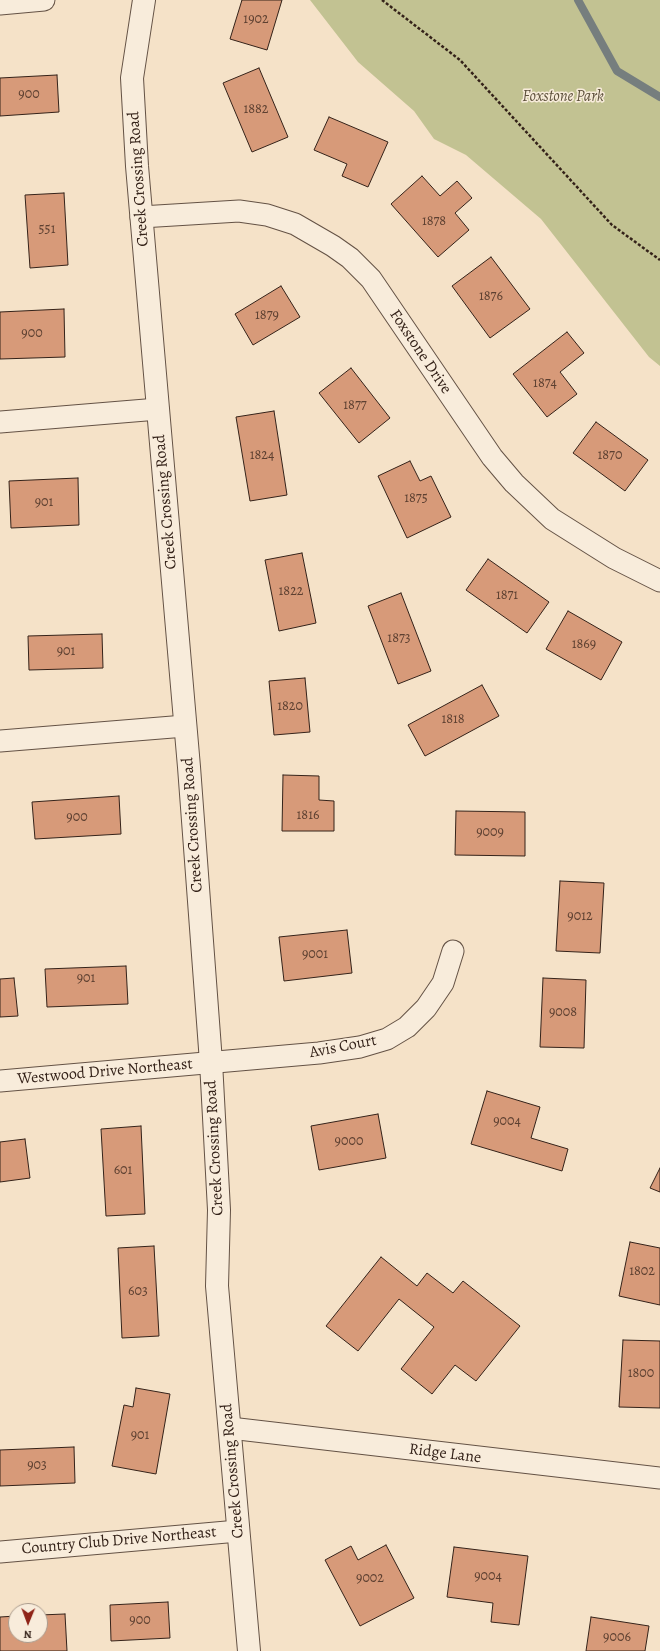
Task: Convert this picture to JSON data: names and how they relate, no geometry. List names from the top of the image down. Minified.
{"streets":{"street":["Creek Crossing Road","Foxstone Drive","Avis Court","Westwood Drive Northeast","Ridge Lane","Country Club Drive Northeast"]},"crossings":[["Creek Crossing Road","Foxstone Drive"],["Creek Crossing Road","Avis Court"],["Creek Crossing Road","Westwood Drive Northeast"],["Creek Crossing Road","Ridge Lane"],["Creek Crossing Road","Country Club Drive Northeast"],["Avis Court","Westwood Drive Northeast"]],"parks":["Foxstone Park"],"house_numbers":["1902","900","1882","1878","551","1876","1879","900","1874","1877","1824","1870","1875","901","1822","1871","1873","1869","901","1820","1818","1816","900","9009","9012","9001","901","9008","9004","9000","601","1802","603","1800","901","903","9004","9002","900","9006"],"north":"bottom"}
